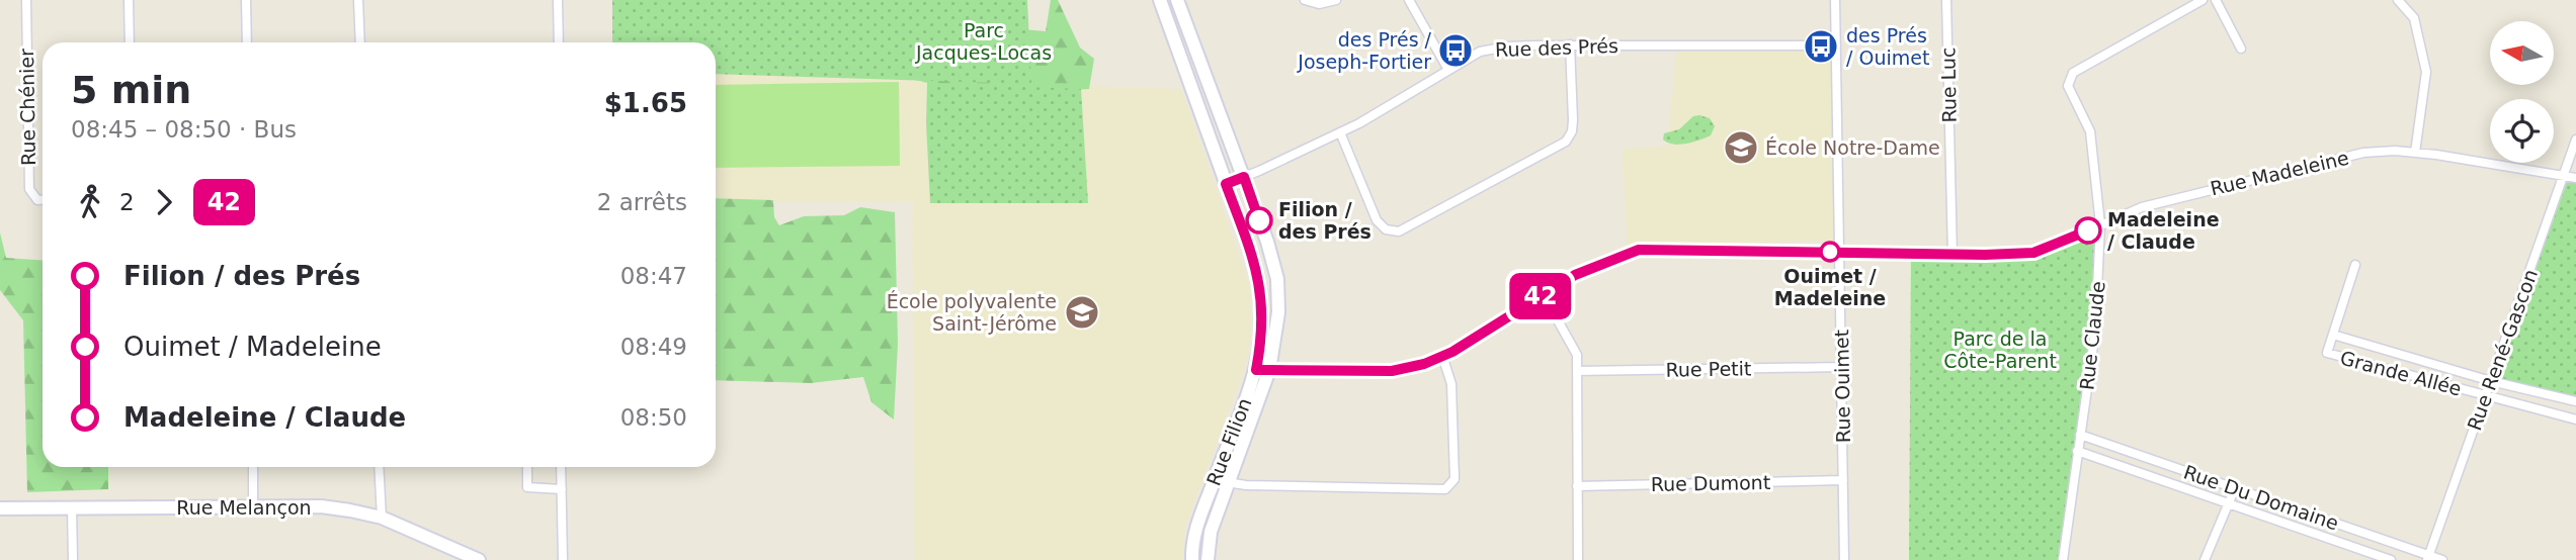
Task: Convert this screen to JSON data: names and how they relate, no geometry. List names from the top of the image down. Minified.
{"streets":{"street":["Rue des Prés","Rue Luc","Rue Chénier","Rue Madeleine","Rue Claude","Rue René-Gascon","Rue Petit","Grande Allée","Rue Ouimet","Rue Filion","Rue Dumont","Rue Du Domaine","Rue Melançon"]},"crossings":[["Rue des Prés","Rue Ouimet"],["Rue des Prés","Rue Filion"],["Rue Luc","Rue Madeleine"],["Rue Madeleine","Rue Claude"],["Rue Madeleine","Rue René-Gascon"],["Rue Madeleine","Rue Ouimet"],["Rue Madeleine","Rue Filion"],["Rue Claude","Rue Du Domaine"],["Rue René-Gascon","Grande Allée"],["Rue René-Gascon","Rue Du Domaine"],["Rue Petit","Rue Ouimet"],["Rue Ouimet","Rue Dumont"]],"parks":["Parc Jacques-Locas","Parc de la Côte-Parent"],"places":{"bus stop":["des Prés / Ouimet","des Prés / Joseph-Fortier"],"school or university":["École Notre-Dame","École polyvalente Saint-Jérôme"],"other":["Filion / des Prés","Madeleine / Claude","Ouimet / Madeleine"]},"lines":["bus line 42"],"north":"left","page":{"on_map":"42","heading":["5 min","08:45 – 08:50 · Bus","$1.65"],"legs":["2","42","2 arrêts"],"list":[{"name":"Filion / des Prés","value":"08:47"},{"name":"Ouimet / Madeleine","value":"08:49"},{"name":"Madeleine / Claude","value":"08:50"}]}}
